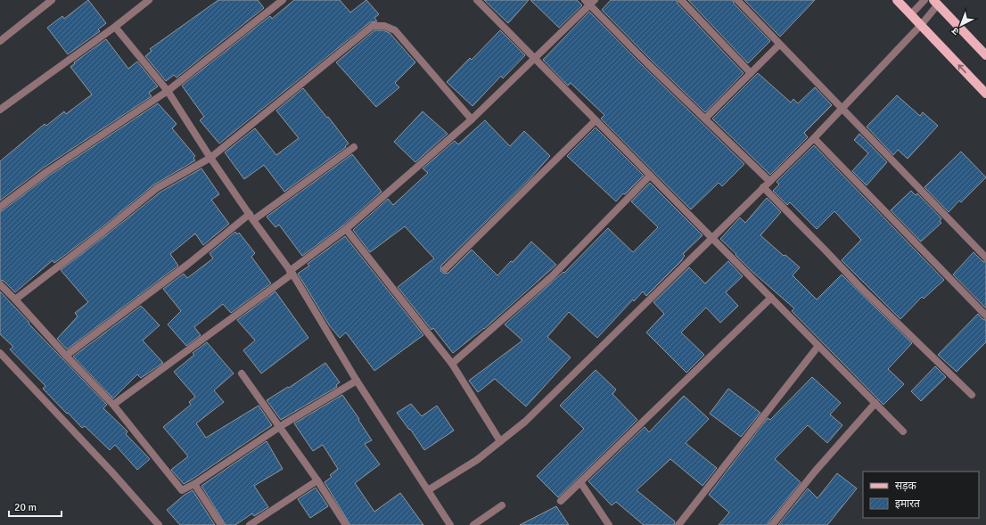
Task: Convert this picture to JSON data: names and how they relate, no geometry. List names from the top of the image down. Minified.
{"legend":["सड़क","इमारत"],"scale_bar":"20 m","north":"bottom left"}
